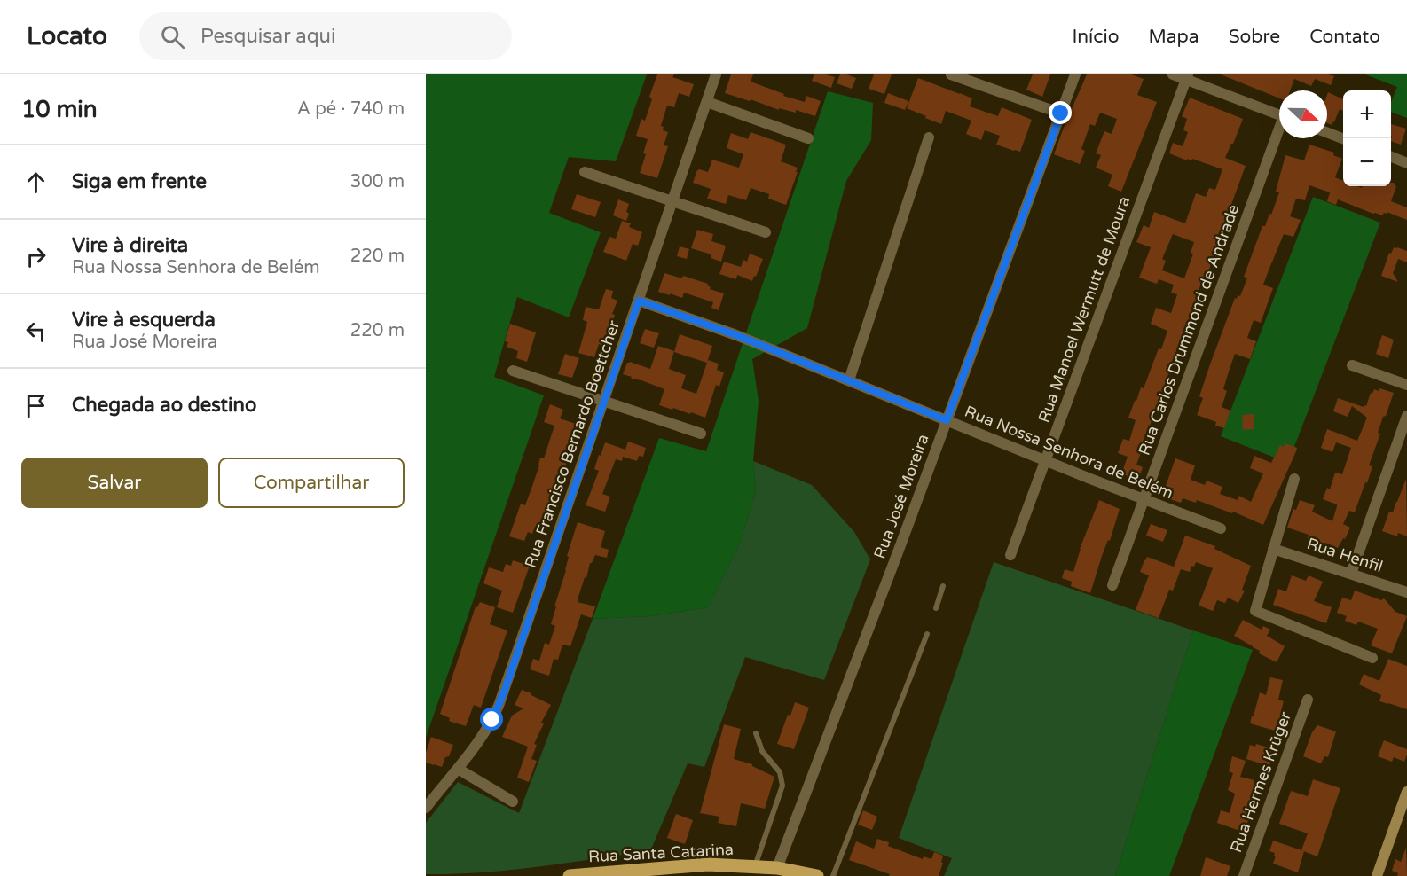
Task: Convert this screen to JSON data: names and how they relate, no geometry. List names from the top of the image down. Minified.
{"streets":{"main road":["Rua Santa Catarina"],"street":["Rua Manoel Wermutt de Moura","Rua Carlos Drummond de Andrade","Rua Francisco Bernardo Boettcher","Rua Nossa Senhora de Belém","Rua José Moreira","Rua Henfil","Rua Hermes Krüger"]},"crossings":[["Rua Manoel Wermutt de Moura","Rua Nossa Senhora de Belém"],["Rua Carlos Drummond de Andrade","Rua Nossa Senhora de Belém"],["Rua Francisco Bernardo Boettcher","Rua Nossa Senhora de Belém"],["Rua Nossa Senhora de Belém","Rua José Moreira"],["Rua José Moreira","Rua Santa Catarina"]],"north":"right","page":{"header":"Locato","search":"Pesquisar aqui","nav":["Início","Mapa","Sobre","Contato"],"heading":["10 min","A pé · 740 m"],"map_buttons":["+","−"],"list":[["Siga em frente","300 m"],["Vire à direita","Rua Nossa Senhora de Belém","220 m"],["Vire à esquerda","Rua José Moreira","220 m"],"Chegada ao destino"],"buttons":["Salvar","Compartilhar"]}}
